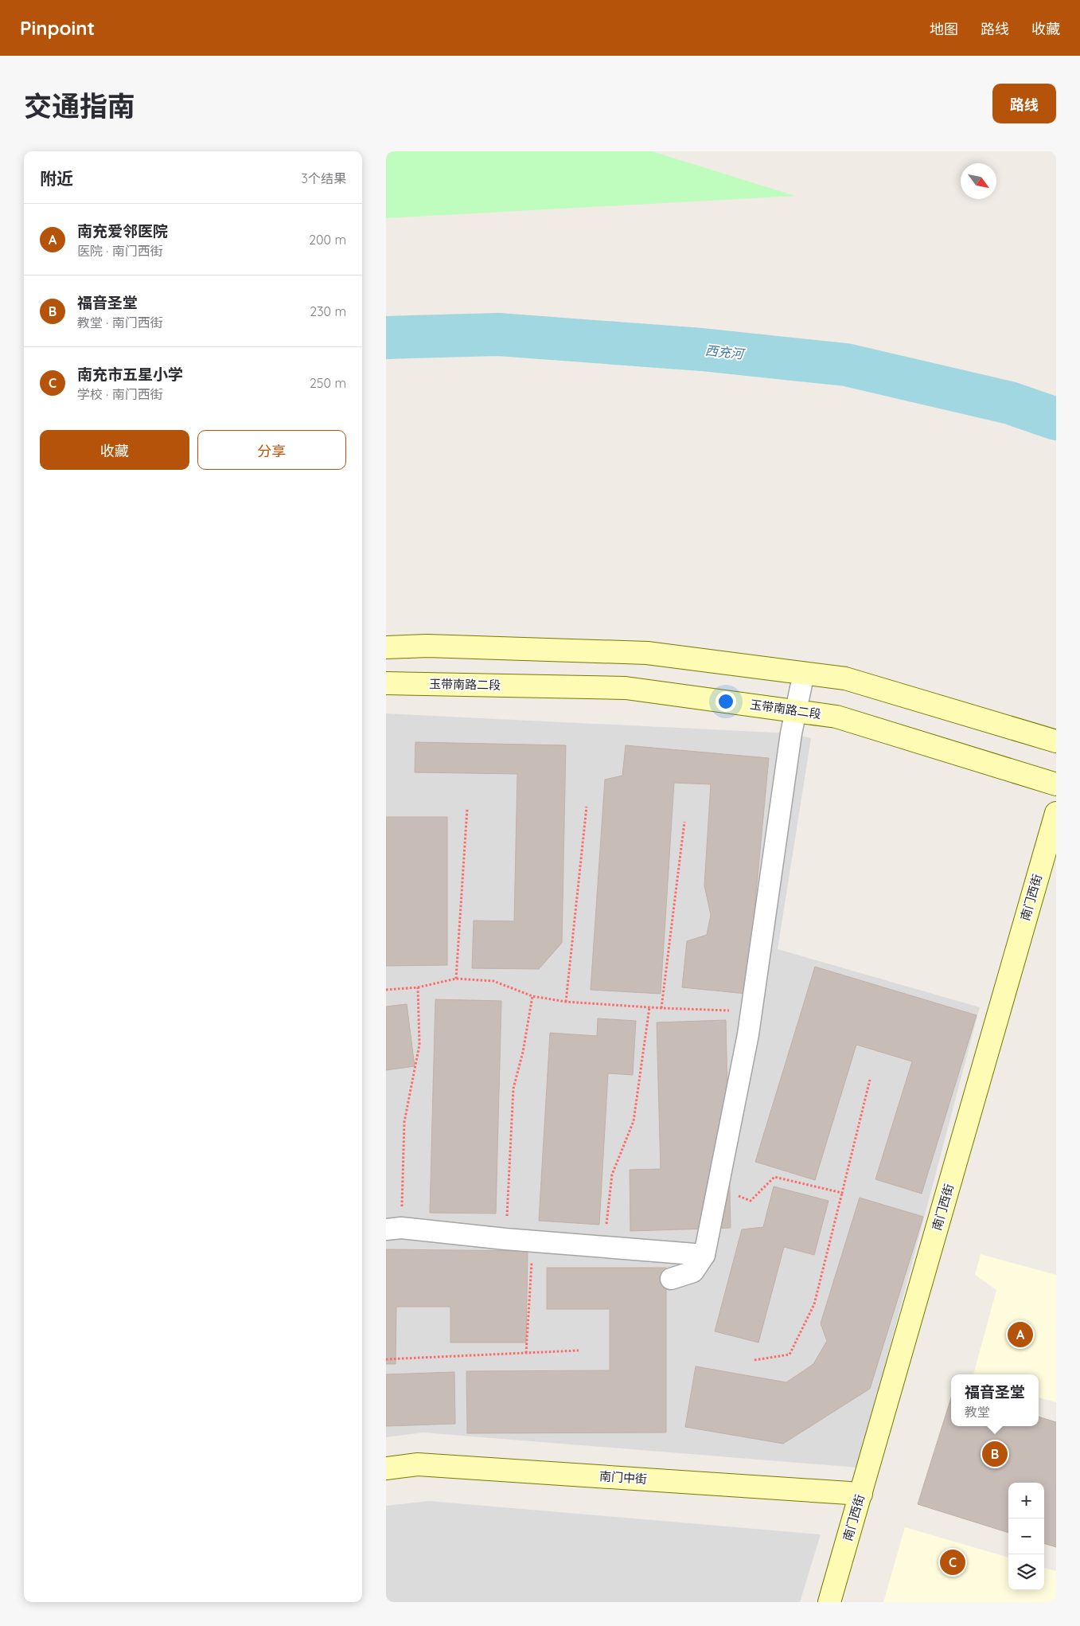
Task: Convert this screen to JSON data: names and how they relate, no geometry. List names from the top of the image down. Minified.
{"streets":{"main road":["玉带南路二段","南门西街","南门中街"]},"crossings":[["南门西街","南门中街"]],"water":["西充河"],"north":"bottom right","page":{"header":"Pinpoint","nav":["地图","路线","收藏"],"title":"交通指南","buttons":["路线",["收藏","分享"]],"heading":["附近","3个结果"],"list":[{"mark":"A","name":"南充爱邻医院","note":"医院 · 南门西街","value":"200 m"},{"mark":"B","name":"福音圣堂","note":"教堂 · 南门西街","value":"230 m"},{"mark":"C","name":"南充市五星小学","note":"学校 · 南门西街","value":"250 m"}],"pins":["A","B","C"],"popup":["福音圣堂","教堂"],"map_buttons":["+","−"]}}
